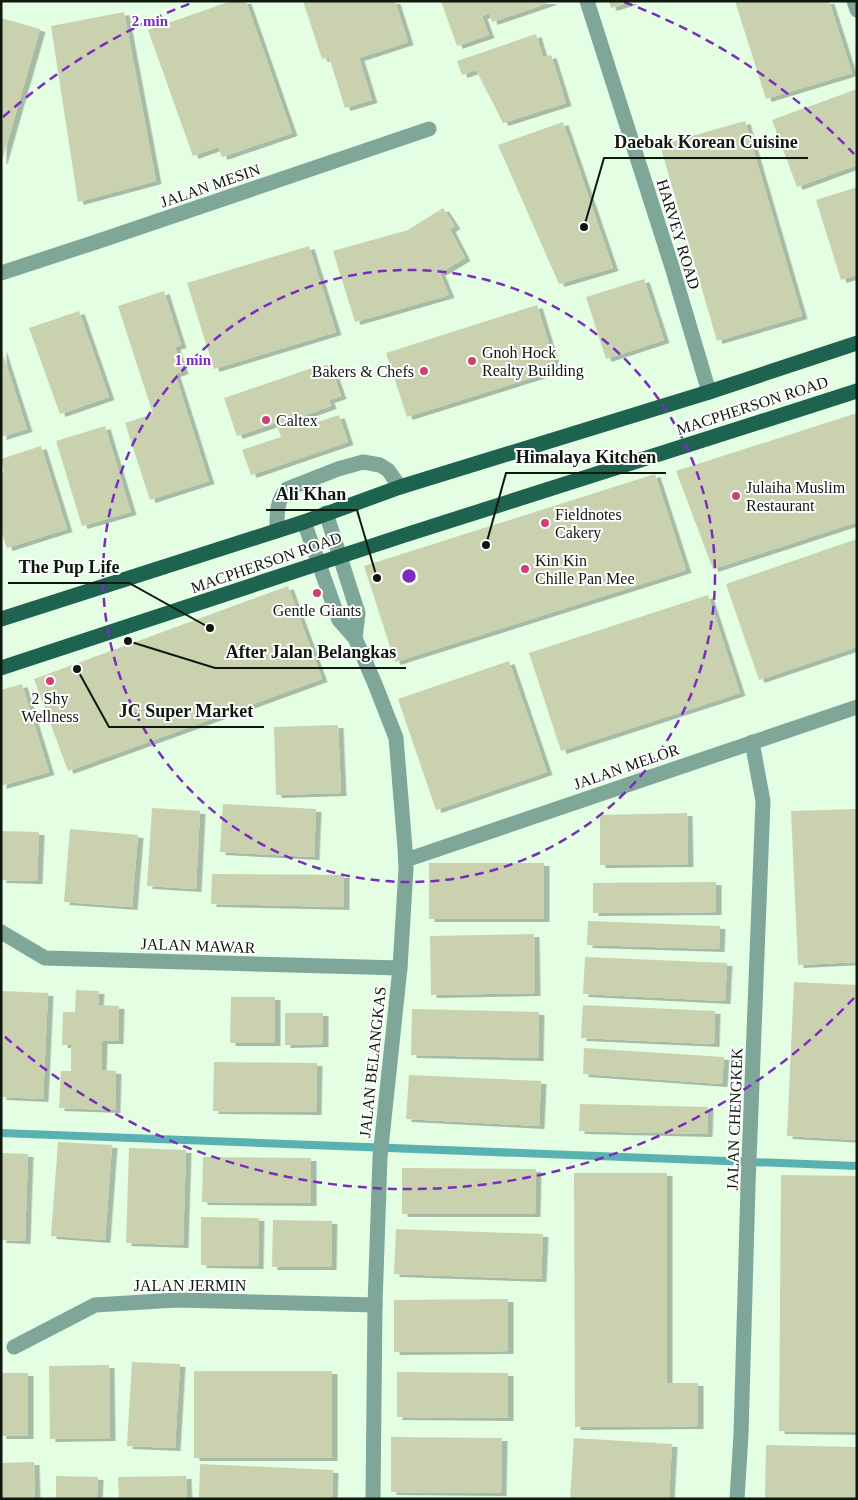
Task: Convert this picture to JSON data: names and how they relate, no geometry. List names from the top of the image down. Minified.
{"streets":{"main road":["MACPHERSON ROAD"],"street":["JALAN MESIN","HARVEY ROAD","JALAN MELOR","JALAN MAWAR","JALAN BELANGKAS","JALAN CHENGKEK","JALAN JERMIN"]},"crossings":[["HARVEY ROAD","MACPHERSON ROAD"],["MACPHERSON ROAD","JALAN BELANGKAS"],["JALAN MELOR","JALAN BELANGKAS"],["JALAN MELOR","JALAN CHENGKEK"],["JALAN MAWAR","JALAN BELANGKAS"],["JALAN BELANGKAS","JALAN JERMIN"]],"places":["Daebak Korean Cuisine","Gnoh Hock Realty Building","Bakers & Chefs","Caltex","Julaiha Muslim Restaurant","Fieldnotes Cakery","Himalaya Kitchen","Kin Kin Chille Pan Mee","Ali Khan","Gentle Giants","The Pup Life","After Jalan Belangkas","JC Super Market","2 Shy Wellness"],"rings":["2 min","1 min"]}
